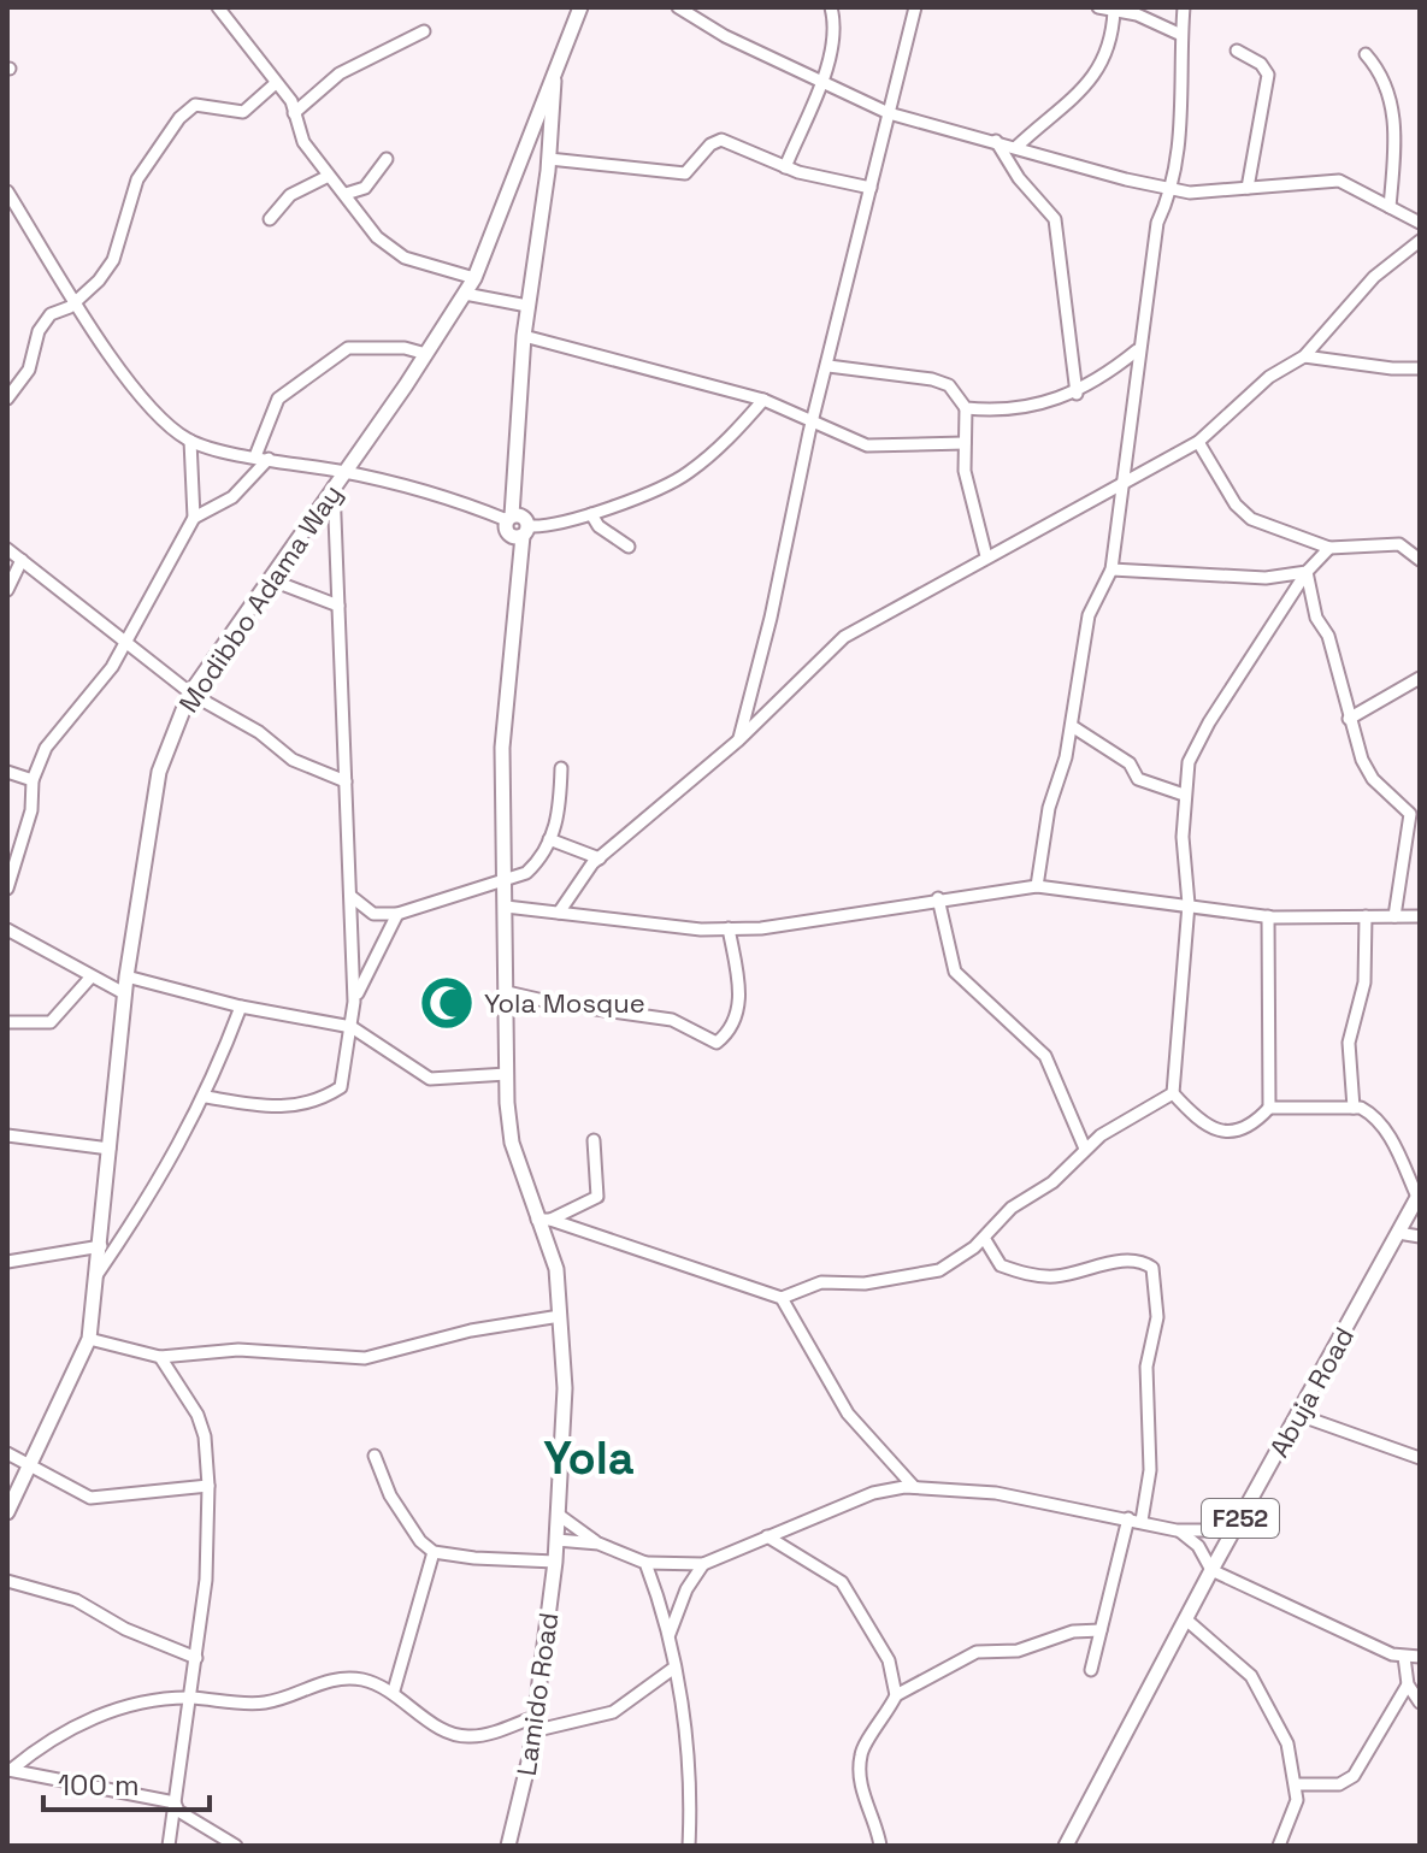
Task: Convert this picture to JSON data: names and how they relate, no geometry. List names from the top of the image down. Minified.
{"streets":{"main road":["Modibbo Adama Way","Abuja Road","F252","Lamido Road"]},"districts":["Yola"],"places":{"mosque":["Yola Mosque"]},"scale_bar":"100 m"}
